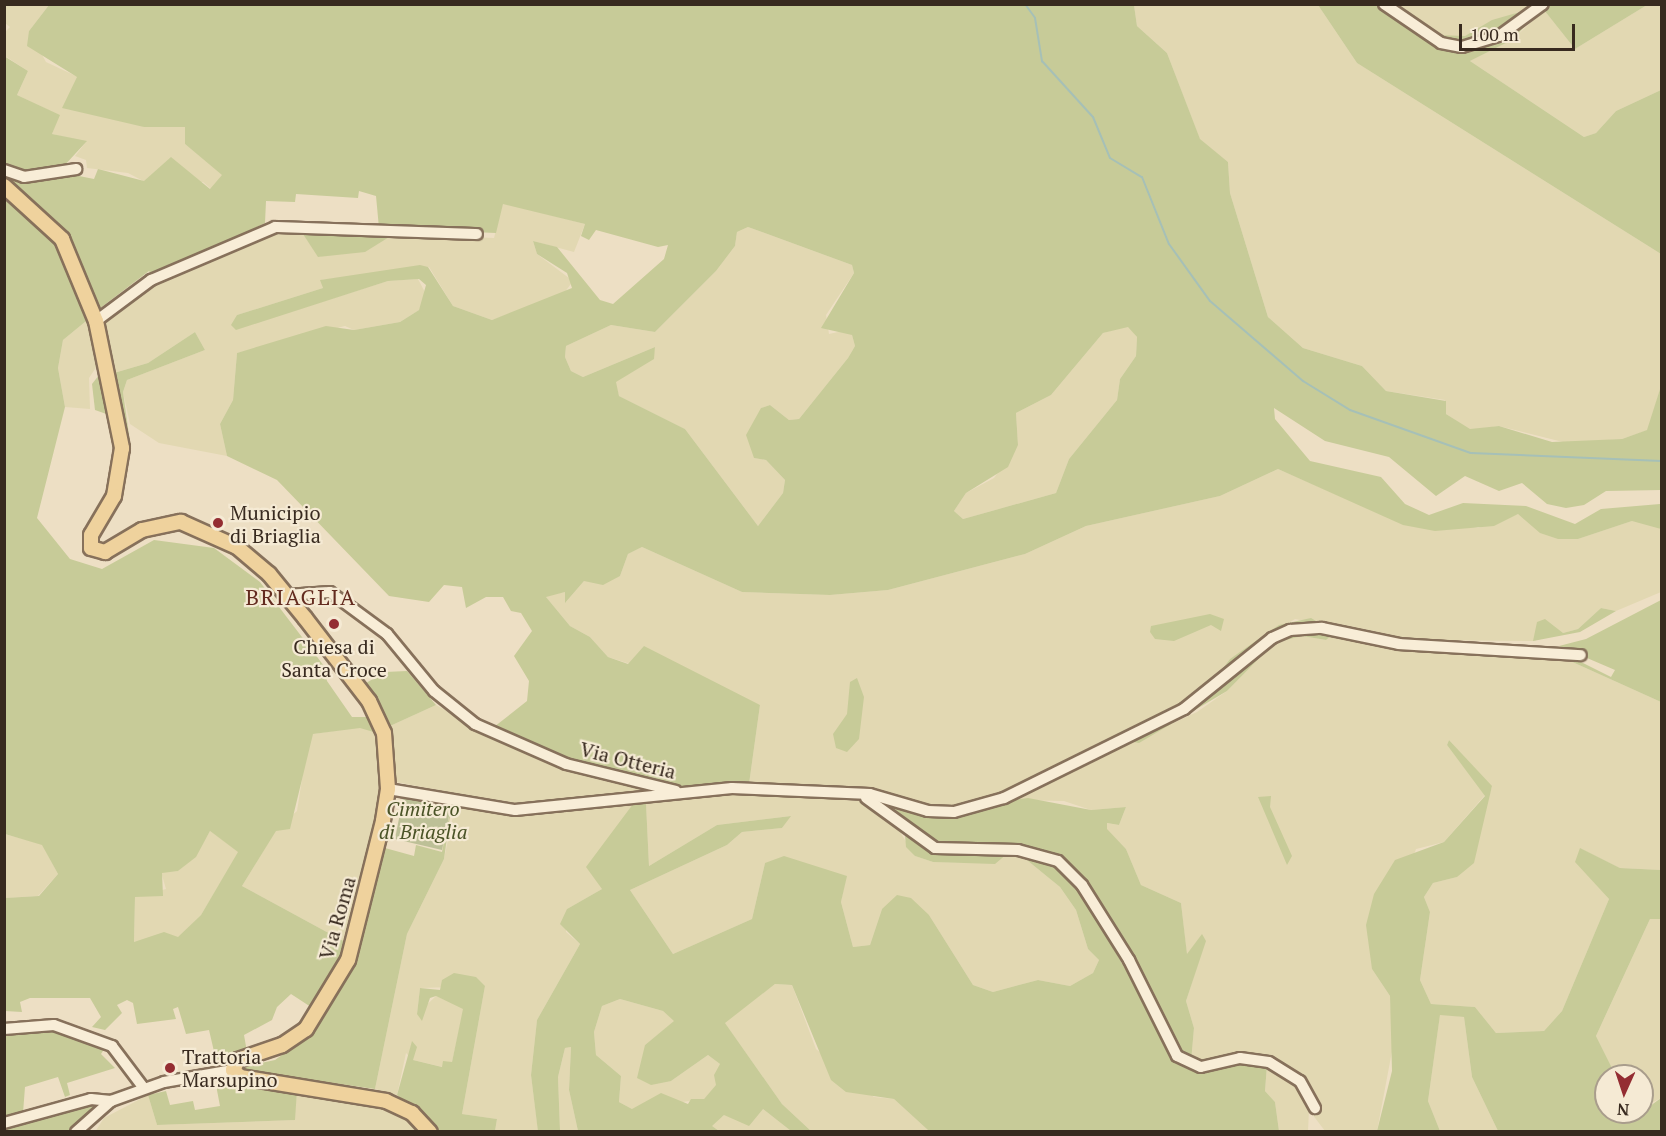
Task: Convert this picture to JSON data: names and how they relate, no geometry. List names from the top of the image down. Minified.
{"streets":{"main road":["Via Roma"],"street":["Via Otteria"]},"crossings":[["Via Otteria","Via Roma"]],"districts":["BRIAGLIA"],"parks":["Cimitero di Briaglia"],"places":["Municipio di Briaglia","Chiesa di Santa Croce","Trattoria Marsupino"],"scale_bar":"100 m","north":"bottom"}
